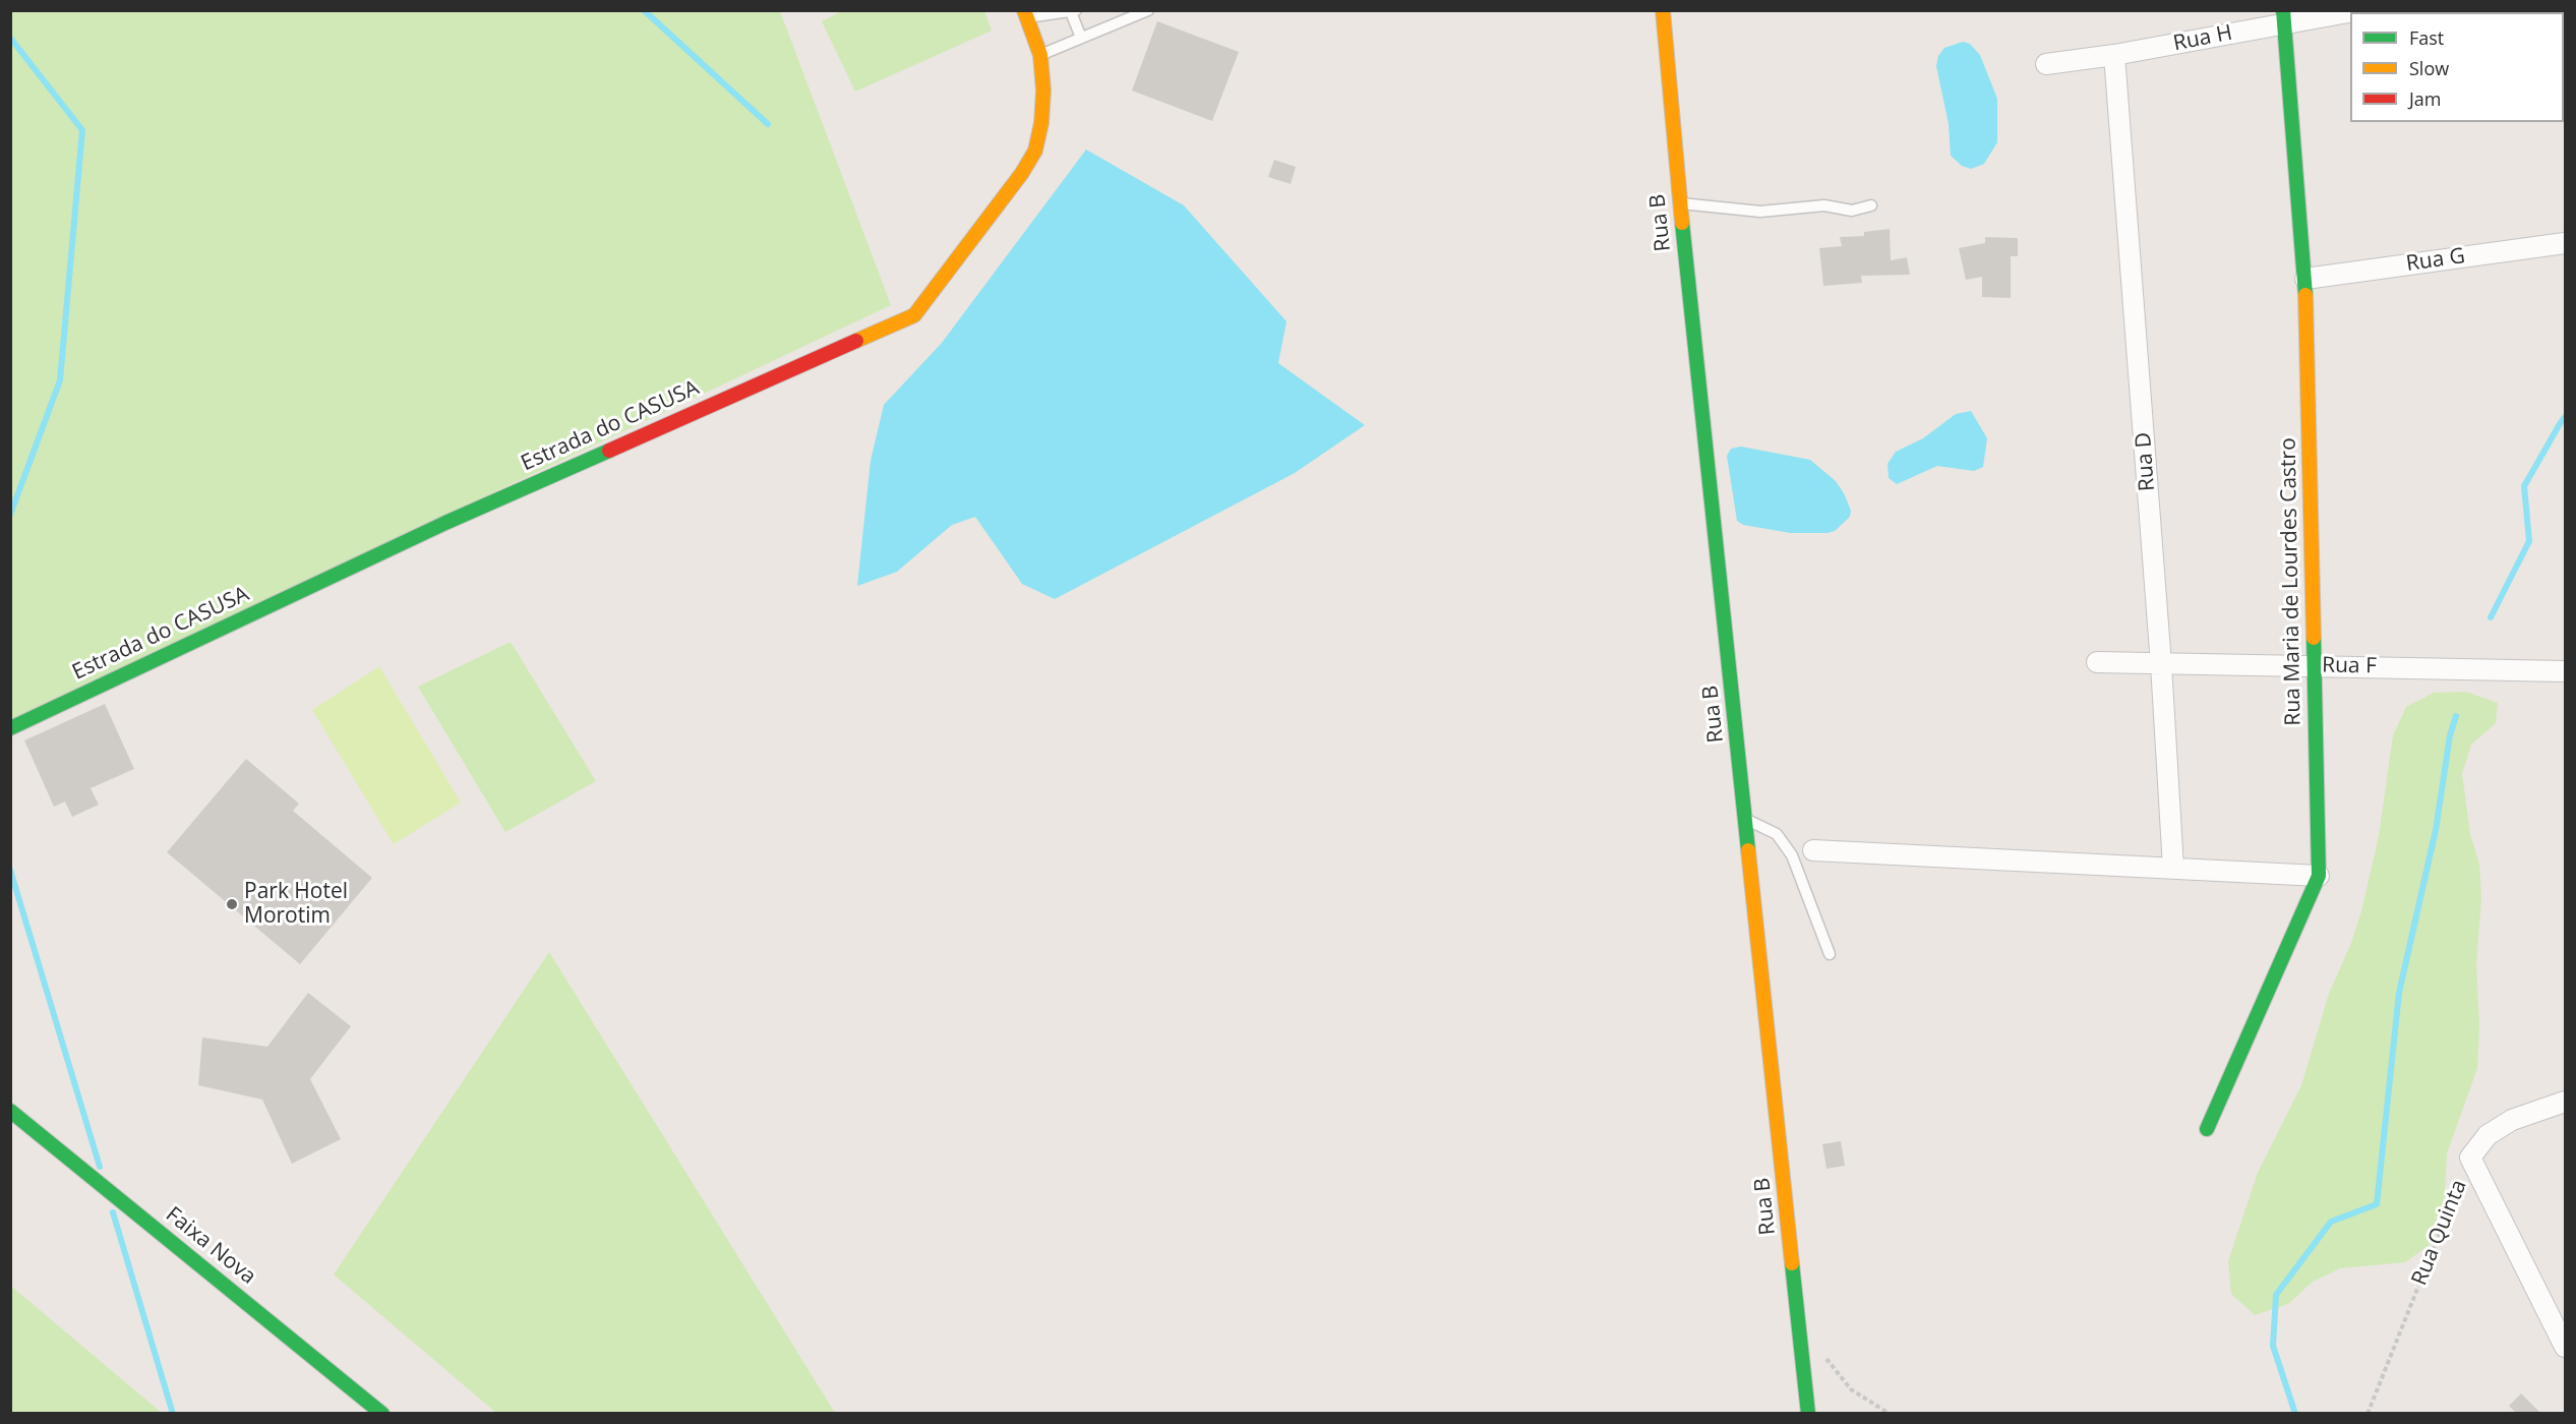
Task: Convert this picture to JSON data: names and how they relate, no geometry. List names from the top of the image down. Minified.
{"streets":{"main road":["Rua B","Estrada do CASUSA","Rua Maria de Lourdes Castro","Faixa Nova"],"street":["Rua H","Rua G","Rua D","Rua F","Rua Quinta"]},"crossings":[["Rua H","Rua D"],["Rua H","Rua Maria de Lourdes Castro"],["Rua G","Rua Maria de Lourdes Castro"],["Rua D","Rua F"],["Rua Maria de Lourdes Castro","Rua F"]],"places":["Park Hotel Morotim"],"legend":["Fast","Slow","Jam"]}
